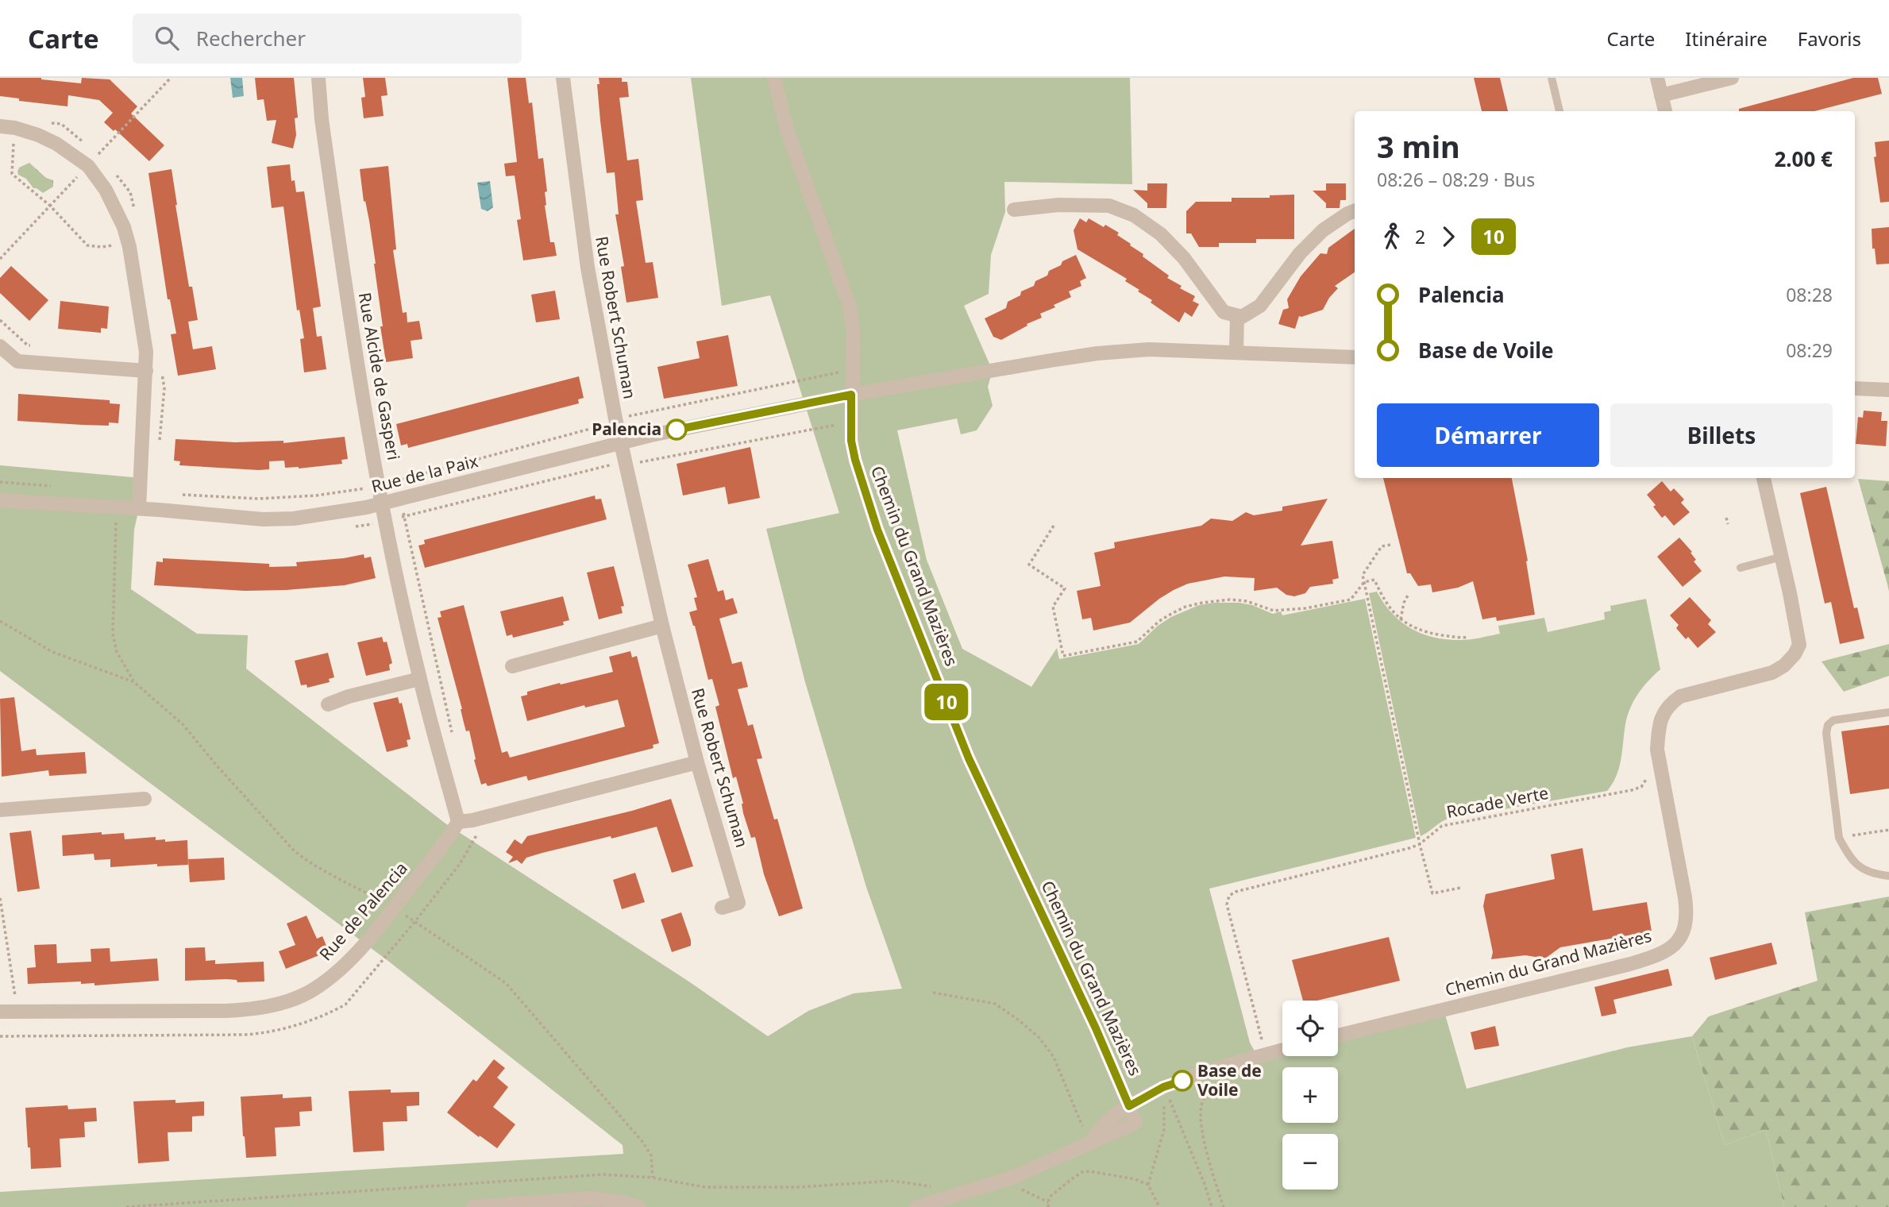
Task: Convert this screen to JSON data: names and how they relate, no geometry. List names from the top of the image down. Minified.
{"streets":{"street":["Rue Robert Schuman","Rue Alcide de Gasperi","Rue de la Paix","Chemin du Grand Mazières","Rue de Palencia"],"path":["Rocade Verte"]},"crossings":[["Rue Robert Schuman","Rue de la Paix"],["Rue Alcide de Gasperi","Rue de la Paix"],["Rue Alcide de Gasperi","Rue de Palencia"],["Rue de la Paix","Chemin du Grand Mazières"],["Chemin du Grand Mazières","Rocade Verte"]],"places":["Palencia","Base de Voile"],"lines":["bus line 10"],"page":{"header":"Carte","search":"Rechercher","nav":["Carte","Itinéraire","Favoris"],"on_map":"10","heading":["3 min","08:26 – 08:29 · Bus","2.00 €"],"legs":["2","10"],"list":[{"name":"Palencia","value":"08:28"},{"name":"Base de Voile","value":"08:29"}],"buttons":["Démarrer","Billets"],"map_buttons":["+","−"]}}
